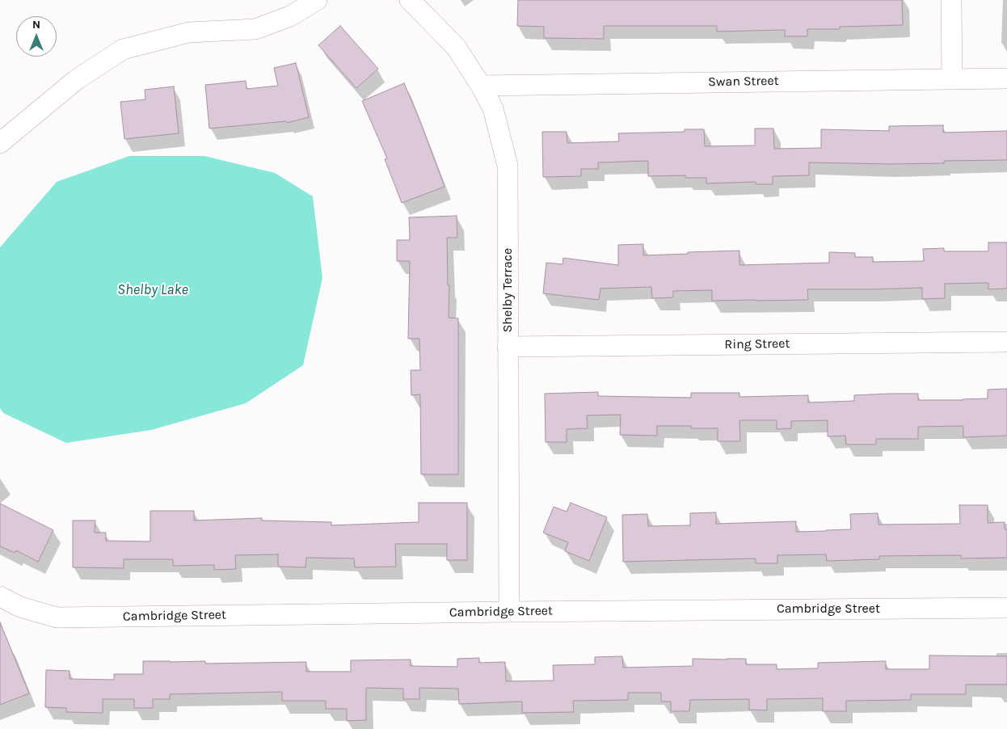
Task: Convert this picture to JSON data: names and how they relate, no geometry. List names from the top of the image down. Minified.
{"streets":{"street":["Swan Street","Shelby Terrace","Ring Street","Cambridge Street"]},"crossings":[["Swan Street","Shelby Terrace"],["Shelby Terrace","Ring Street"],["Shelby Terrace","Cambridge Street"]],"water":["Shelby Lake"],"north":"top"}
